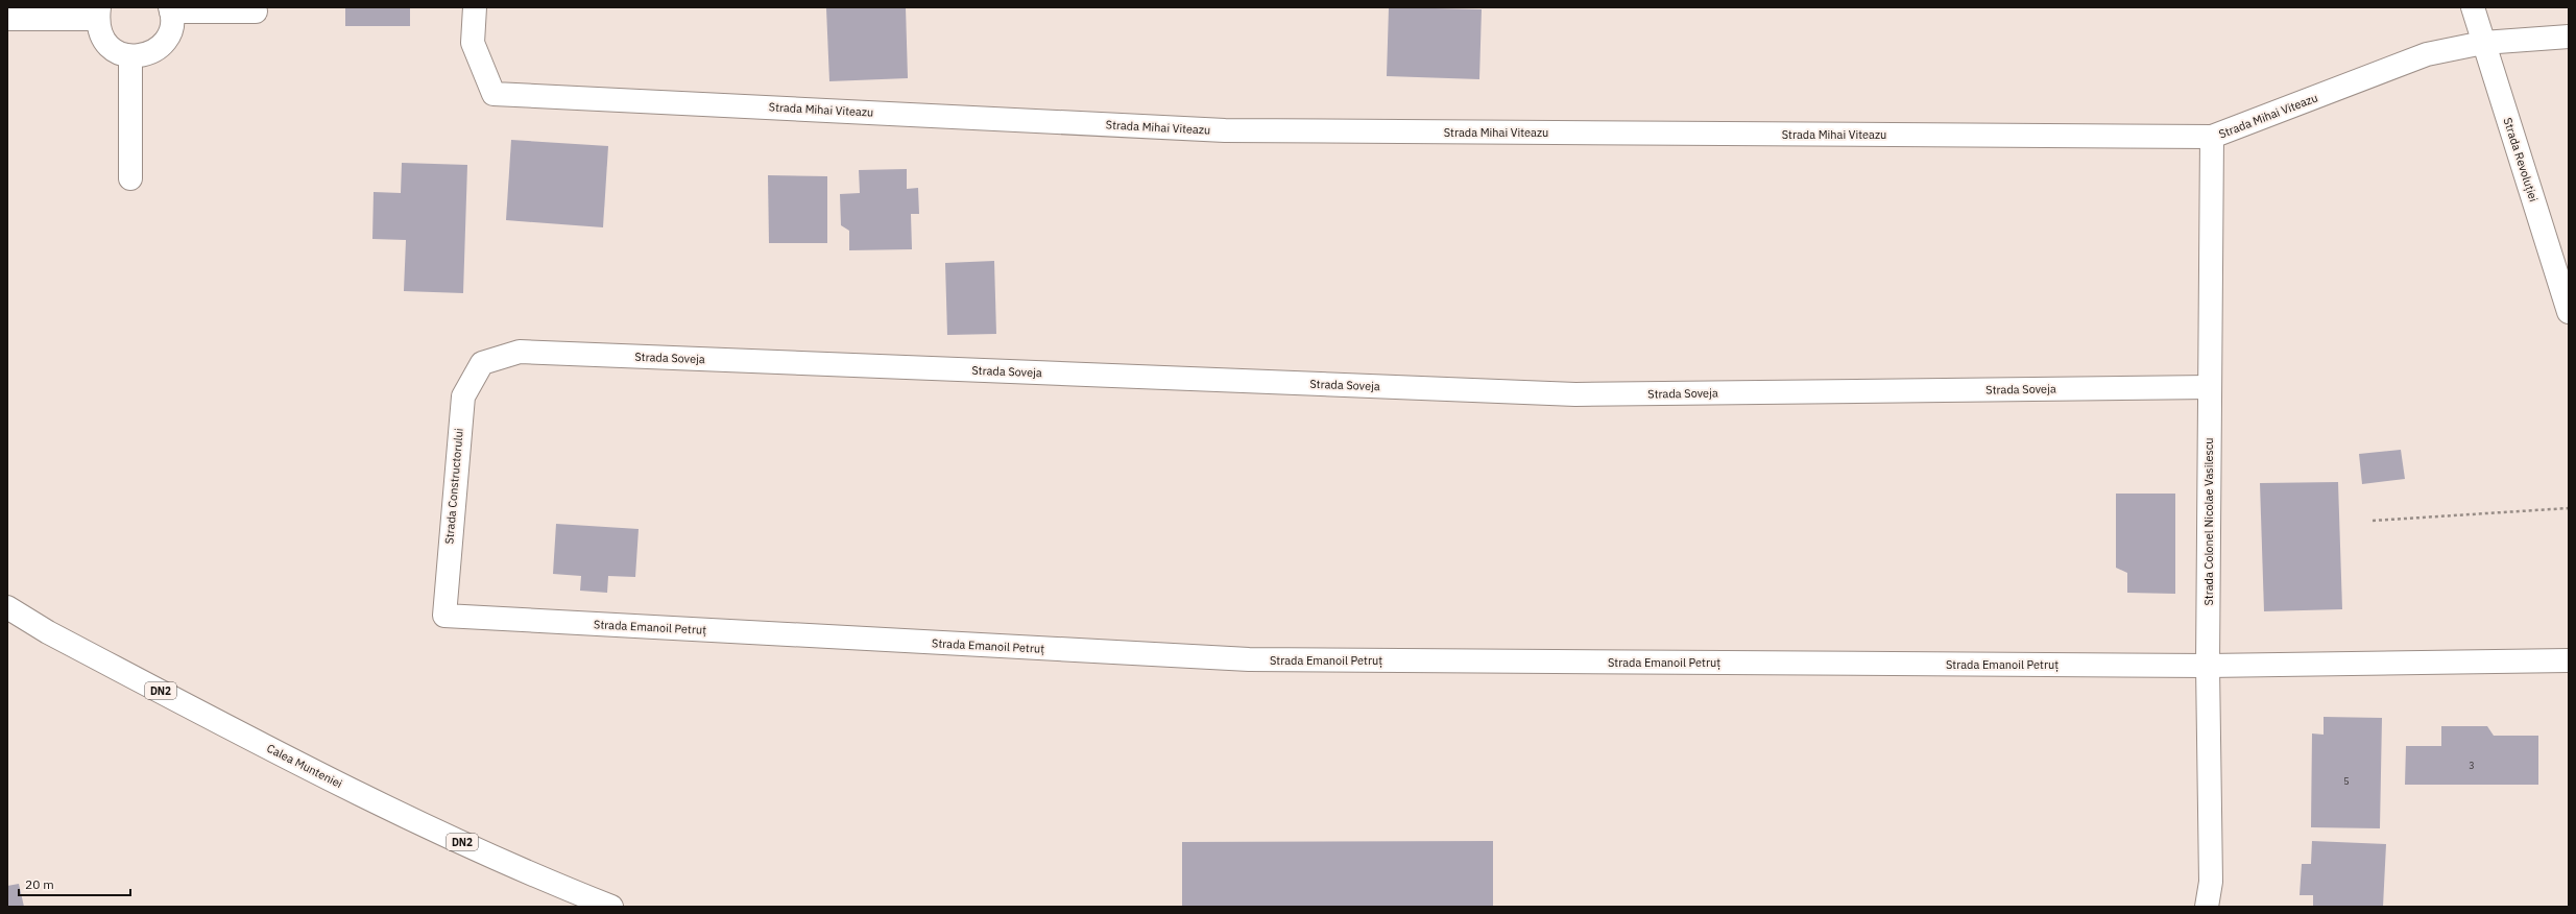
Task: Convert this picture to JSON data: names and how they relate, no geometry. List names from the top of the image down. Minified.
{"streets":{"street":["Strada Mihai Viteazu","Strada Revoluției","Strada Soveja","Strada Constructorului","Strada Colonel Nicolae Vasilescu","Strada Emanoil Petruț","DN2","Calea Munteniei"]},"crossings":[["Strada Mihai Viteazu","Strada Revoluției"],["Strada Mihai Viteazu","Strada Colonel Nicolae Vasilescu"],["Strada Soveja","Strada Constructorului"],["Strada Soveja","Strada Colonel Nicolae Vasilescu"],["Strada Constructorului","Strada Emanoil Petruț"],["Strada Colonel Nicolae Vasilescu","Strada Emanoil Petruț"]],"house_numbers":["3","5"],"scale_bar":"20 m"}
